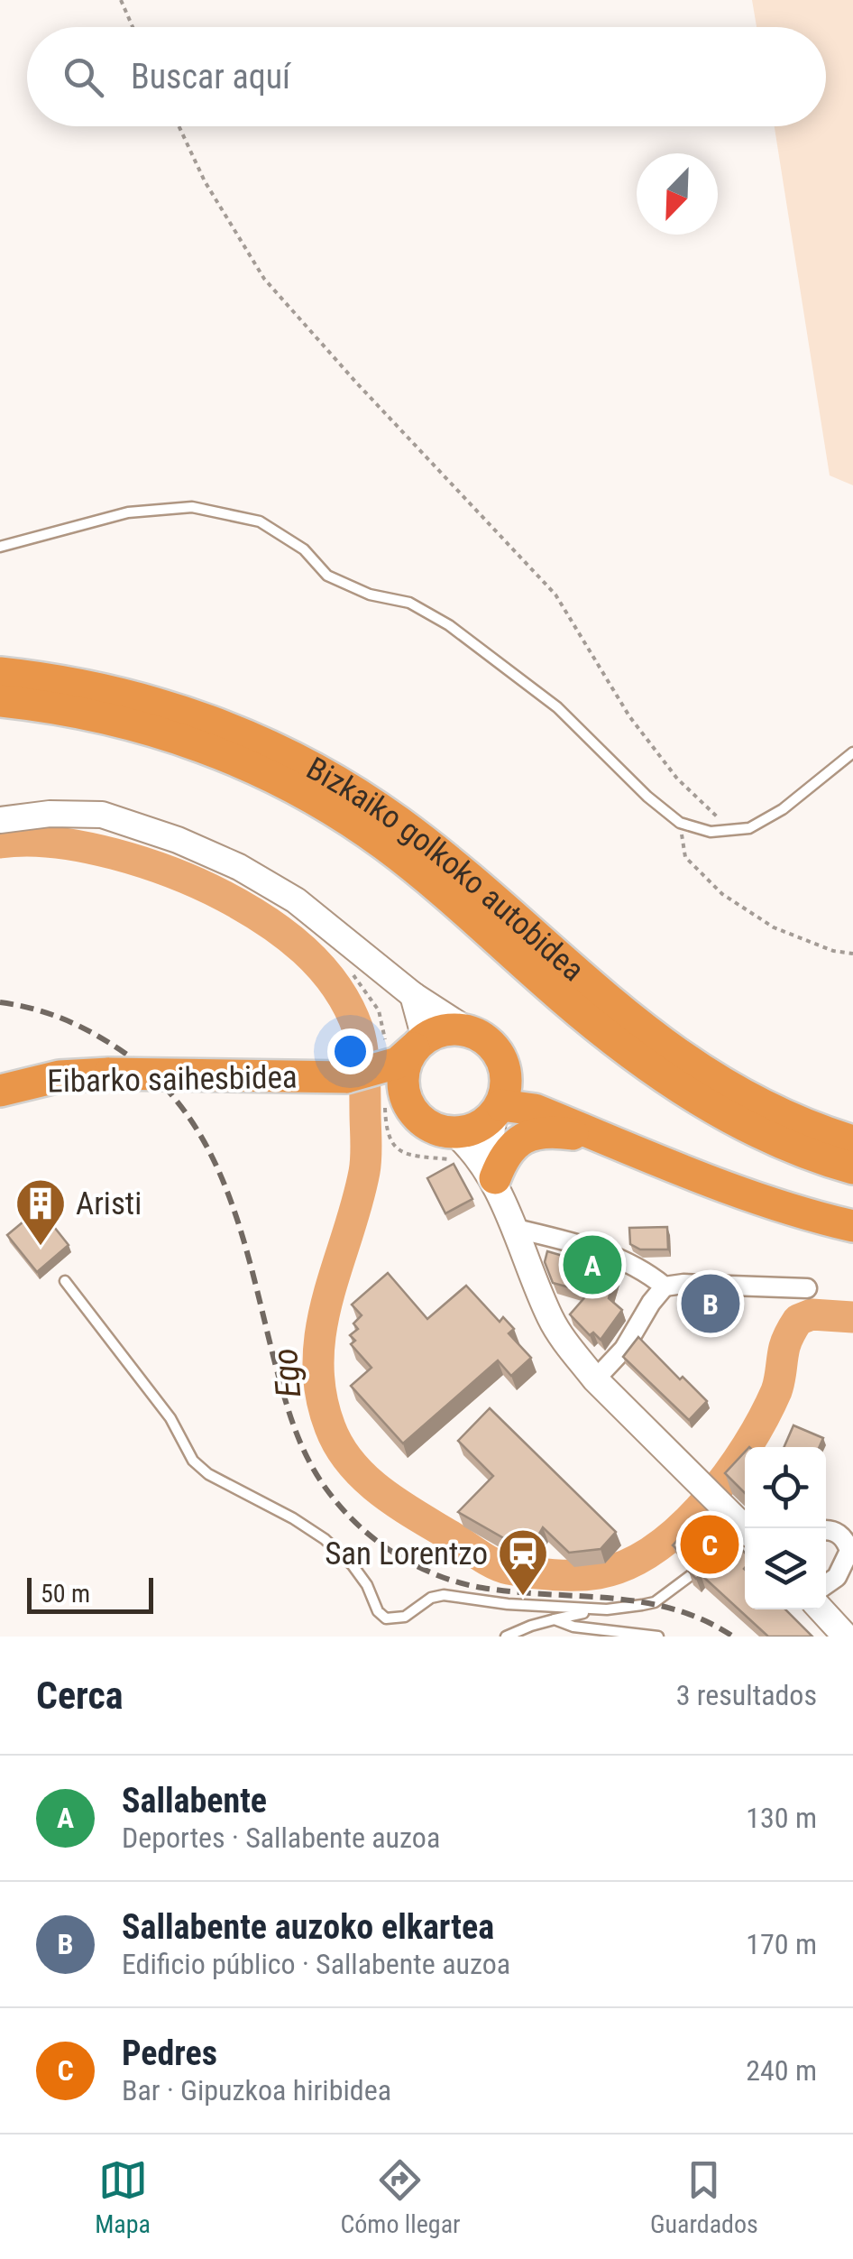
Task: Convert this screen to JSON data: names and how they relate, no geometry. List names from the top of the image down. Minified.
{"streets":{"highway":["Bizkaiko golkoko autobidea","Eibarko saihesbidea"]},"water":["Ego"],"places":{"building":["Aristi"],"station":["San Lorentzo"]},"scale_bar":"50 m","north":"bottom left","page":{"search":"Buscar aquí","pins":["A","B","C"],"scale":"50 m","heading":["Cerca","3 resultados"],"list":[{"mark":"A","name":"Sallabente","note":"Deportes · Sallabente auzoa","value":"130 m"},{"mark":"B","name":"Sallabente auzoko elkartea","note":"Edificio público · Sallabente auzoa","value":"170 m"},{"mark":"C","name":"Pedres","note":"Bar · Gipuzkoa hiribidea","value":"240 m"}],"nav":["Mapa","Cómo llegar","Guardados"]}}
